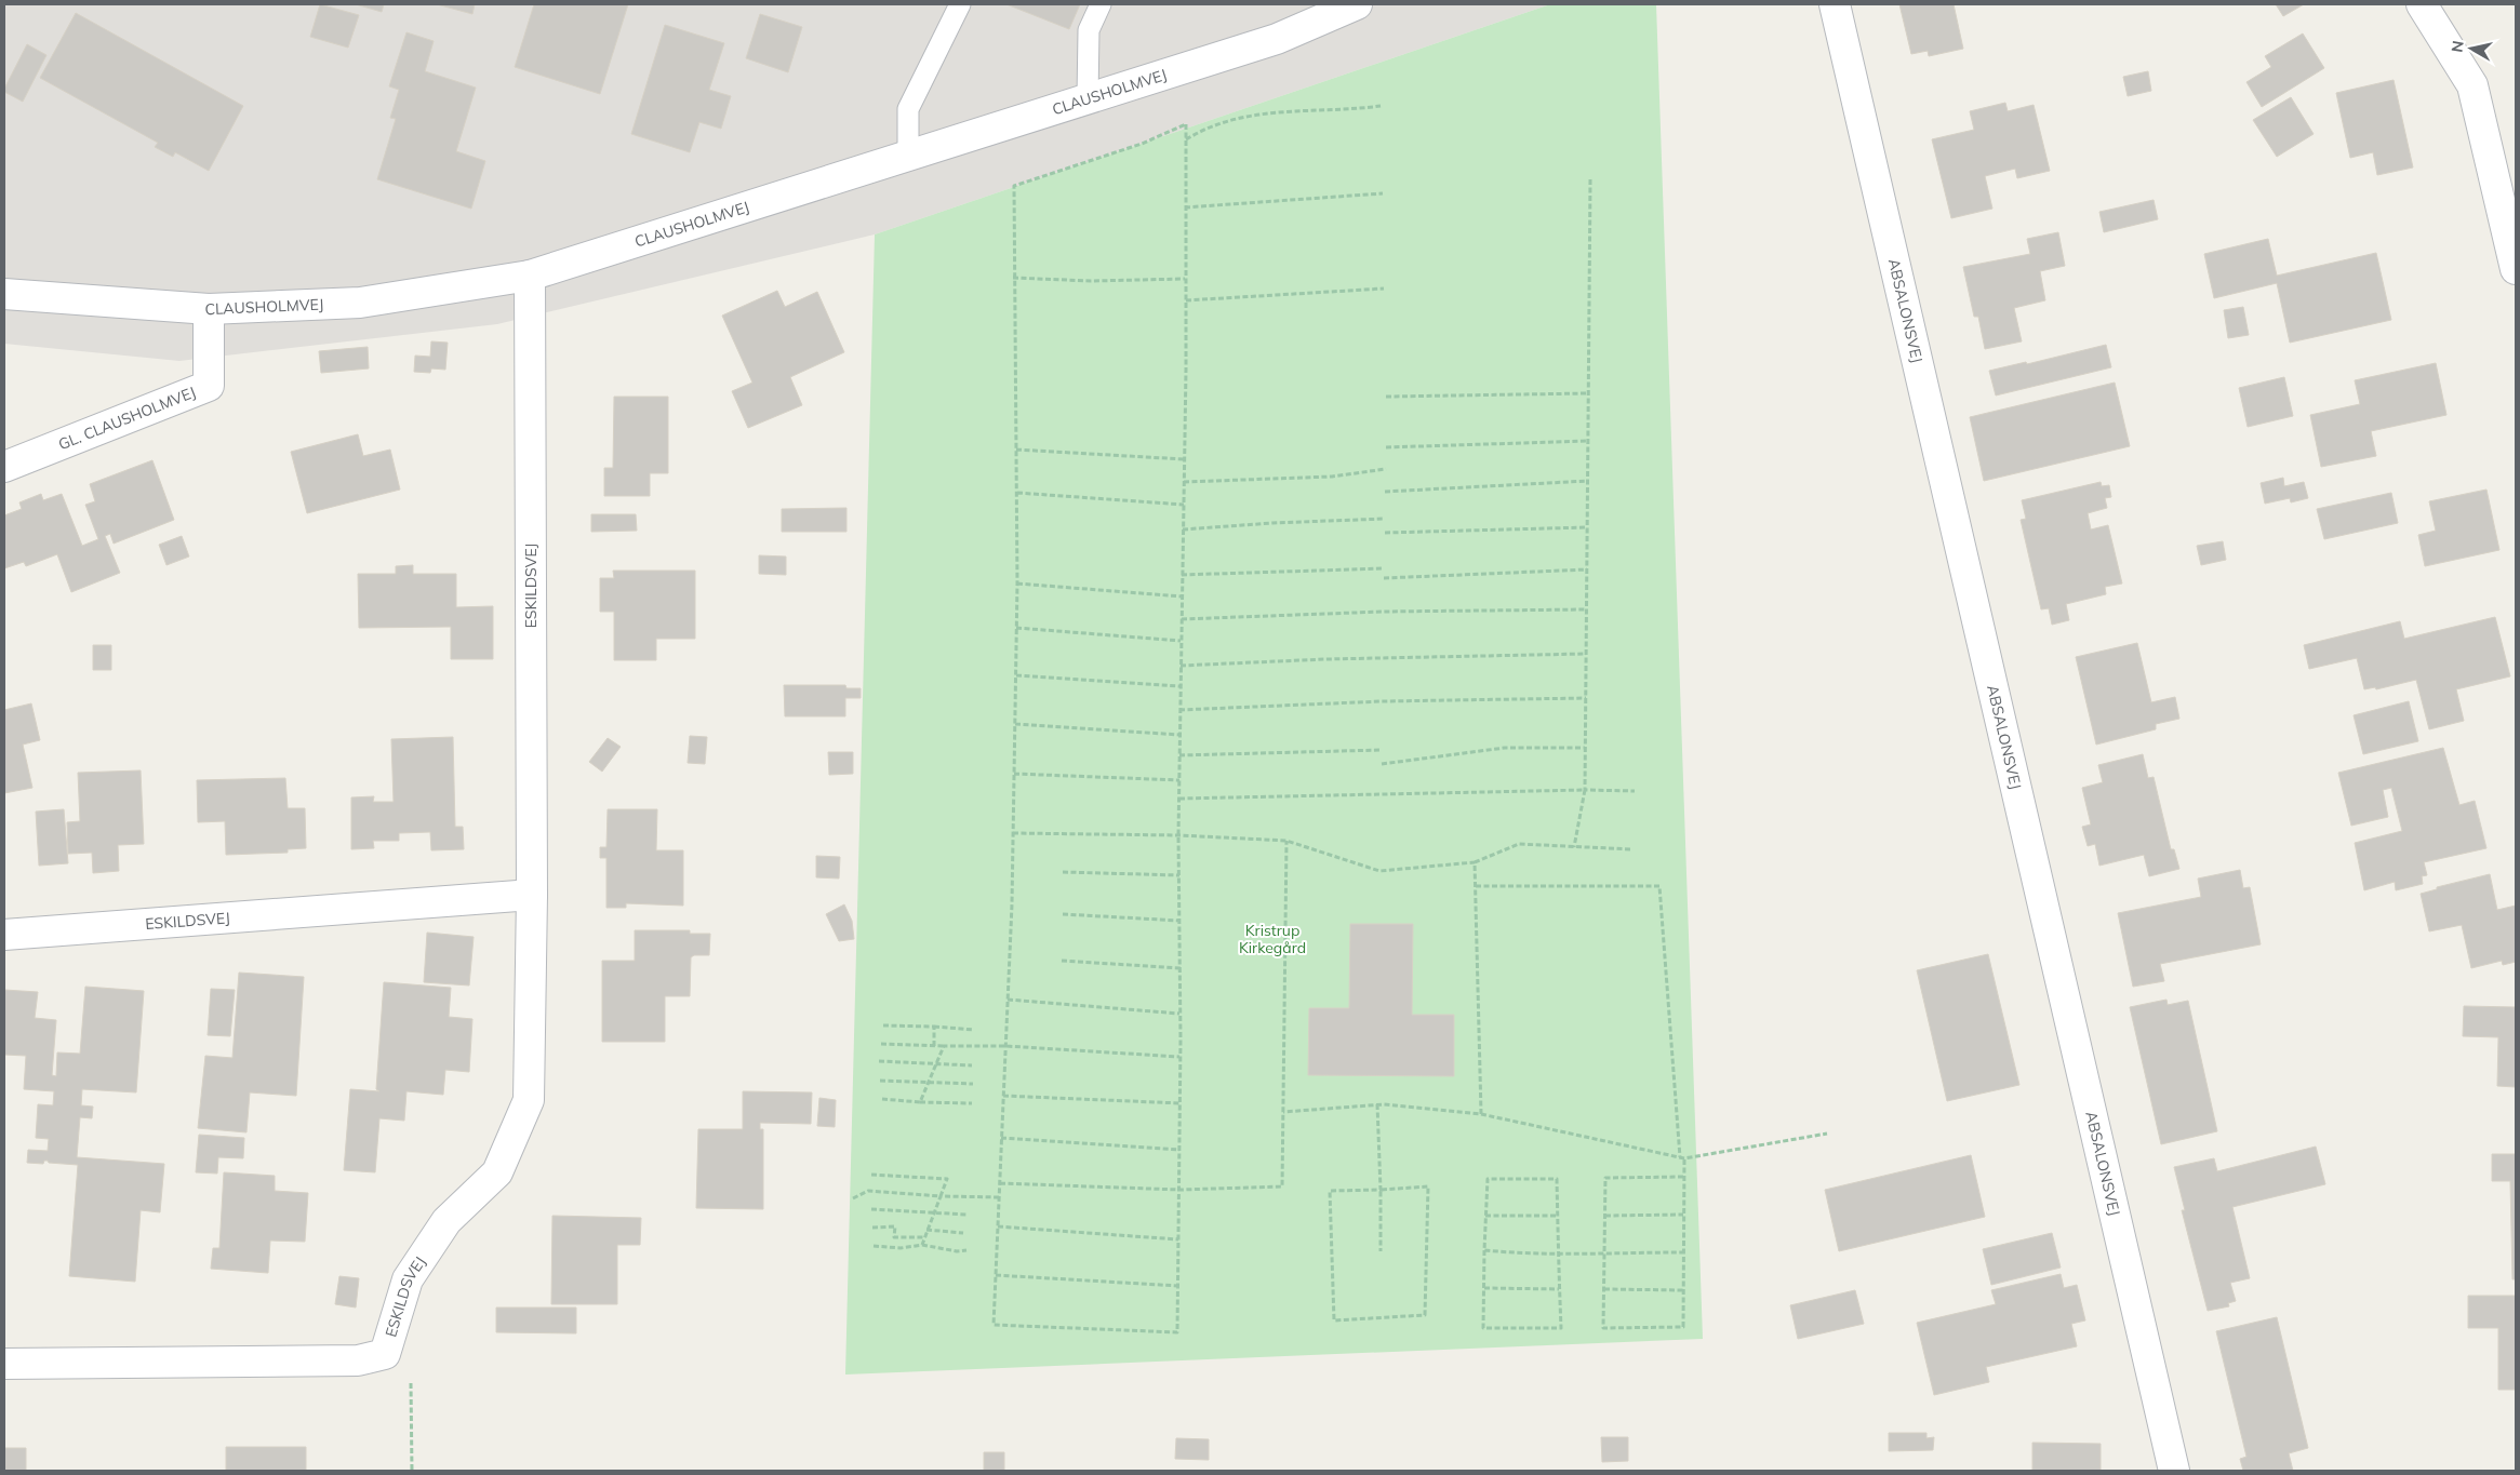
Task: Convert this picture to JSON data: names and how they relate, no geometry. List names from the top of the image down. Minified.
{"streets":{"street":["CLAUSHOLMVEJ","ABSALONSVEJ","GL. CLAUSHOLMVEJ","ESKILDSVEJ"]},"crossings":[["CLAUSHOLMVEJ","GL. CLAUSHOLMVEJ"],["CLAUSHOLMVEJ","ESKILDSVEJ"]],"parks":["Kristrup Kirkegård"],"north":"left"}
